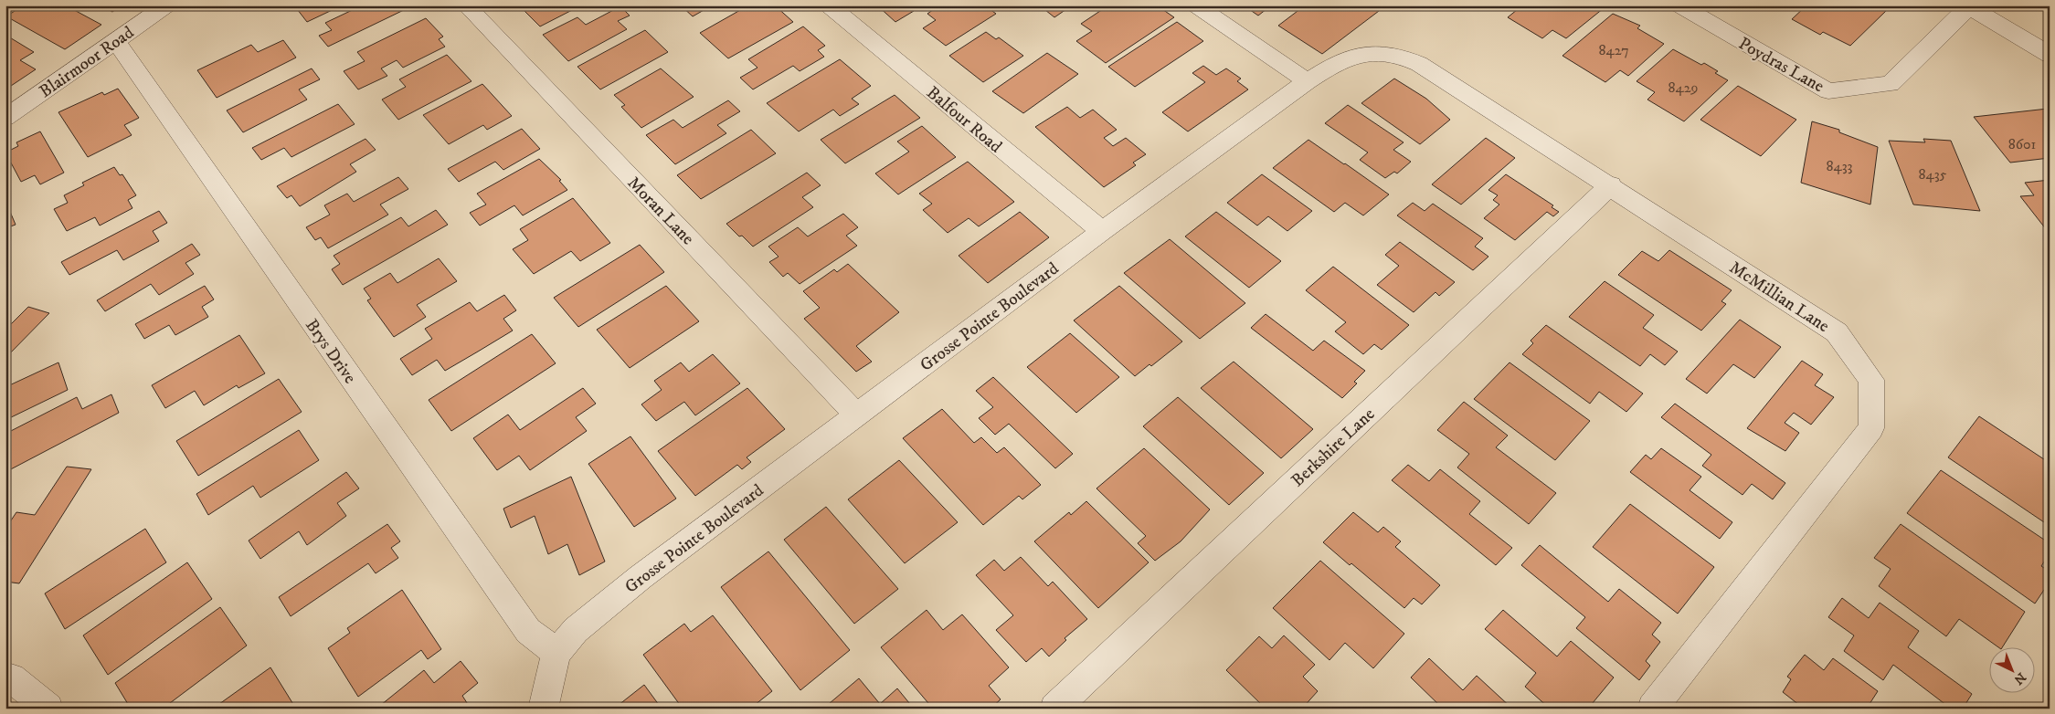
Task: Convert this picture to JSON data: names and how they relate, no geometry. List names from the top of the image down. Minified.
{"streets":{"street":["Blairmoor Road","Poydras Lane","Balfour Road","Moran Lane","McMillian Lane","Grosse Pointe Boulevard","Brys Drive","Berkshire Lane"]},"crossings":[["Blairmoor Road","Brys Drive"],["Balfour Road","Grosse Pointe Boulevard"],["Moran Lane","Grosse Pointe Boulevard"],["McMillian Lane","Grosse Pointe Boulevard"],["McMillian Lane","Berkshire Lane"],["Grosse Pointe Boulevard","Brys Drive"]],"house_numbers":["8427","8429","8601","8433","8435"],"north":"bottom right"}
